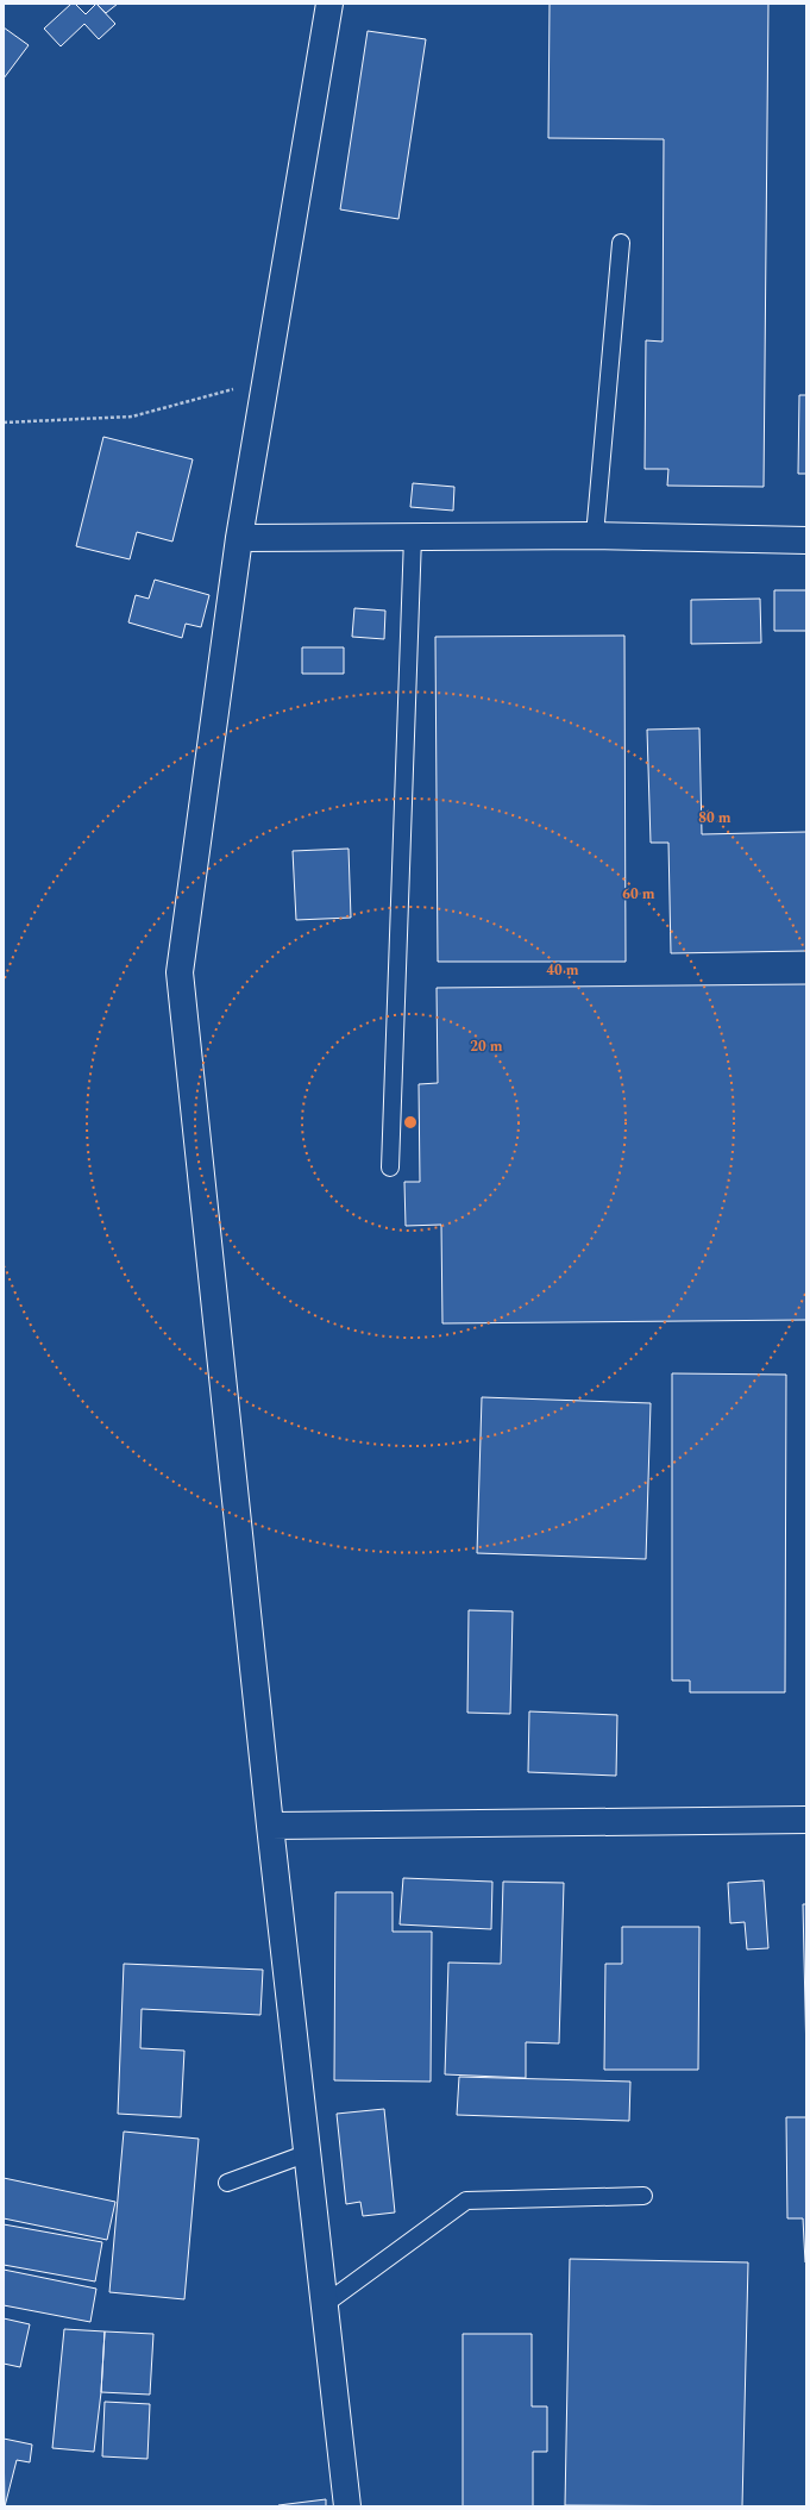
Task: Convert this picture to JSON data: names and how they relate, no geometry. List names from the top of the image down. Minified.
{"rings":["80 m","60 m","40 m","20 m"]}
